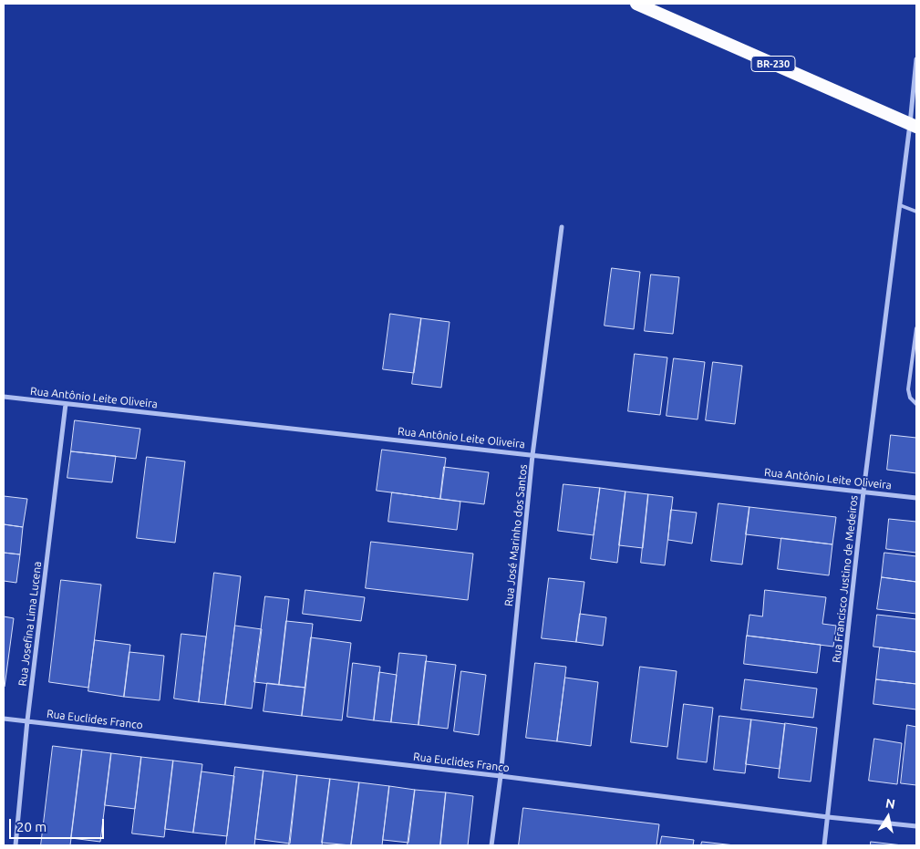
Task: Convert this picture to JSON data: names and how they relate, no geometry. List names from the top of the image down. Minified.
{"streets":{"highway":["BR-230"],"street":["Rua Antônio Leite Oliveira","Rua José Marinho dos Santos","Rua Francisco Justino de Medeiros","Rua Josefina Lima Lucena","Rua Euclides Franco"]},"crossings":[["BR-230","Rua Francisco Justino de Medeiros"],["Rua Antônio Leite Oliveira","Rua José Marinho dos Santos"],["Rua Antônio Leite Oliveira","Rua Francisco Justino de Medeiros"],["Rua Antônio Leite Oliveira","Rua Josefina Lima Lucena"],["Rua José Marinho dos Santos","Rua Euclides Franco"],["Rua Francisco Justino de Medeiros","Rua Euclides Franco"],["Rua Josefina Lima Lucena","Rua Euclides Franco"]],"scale_bar":"20 m","north":"top"}
